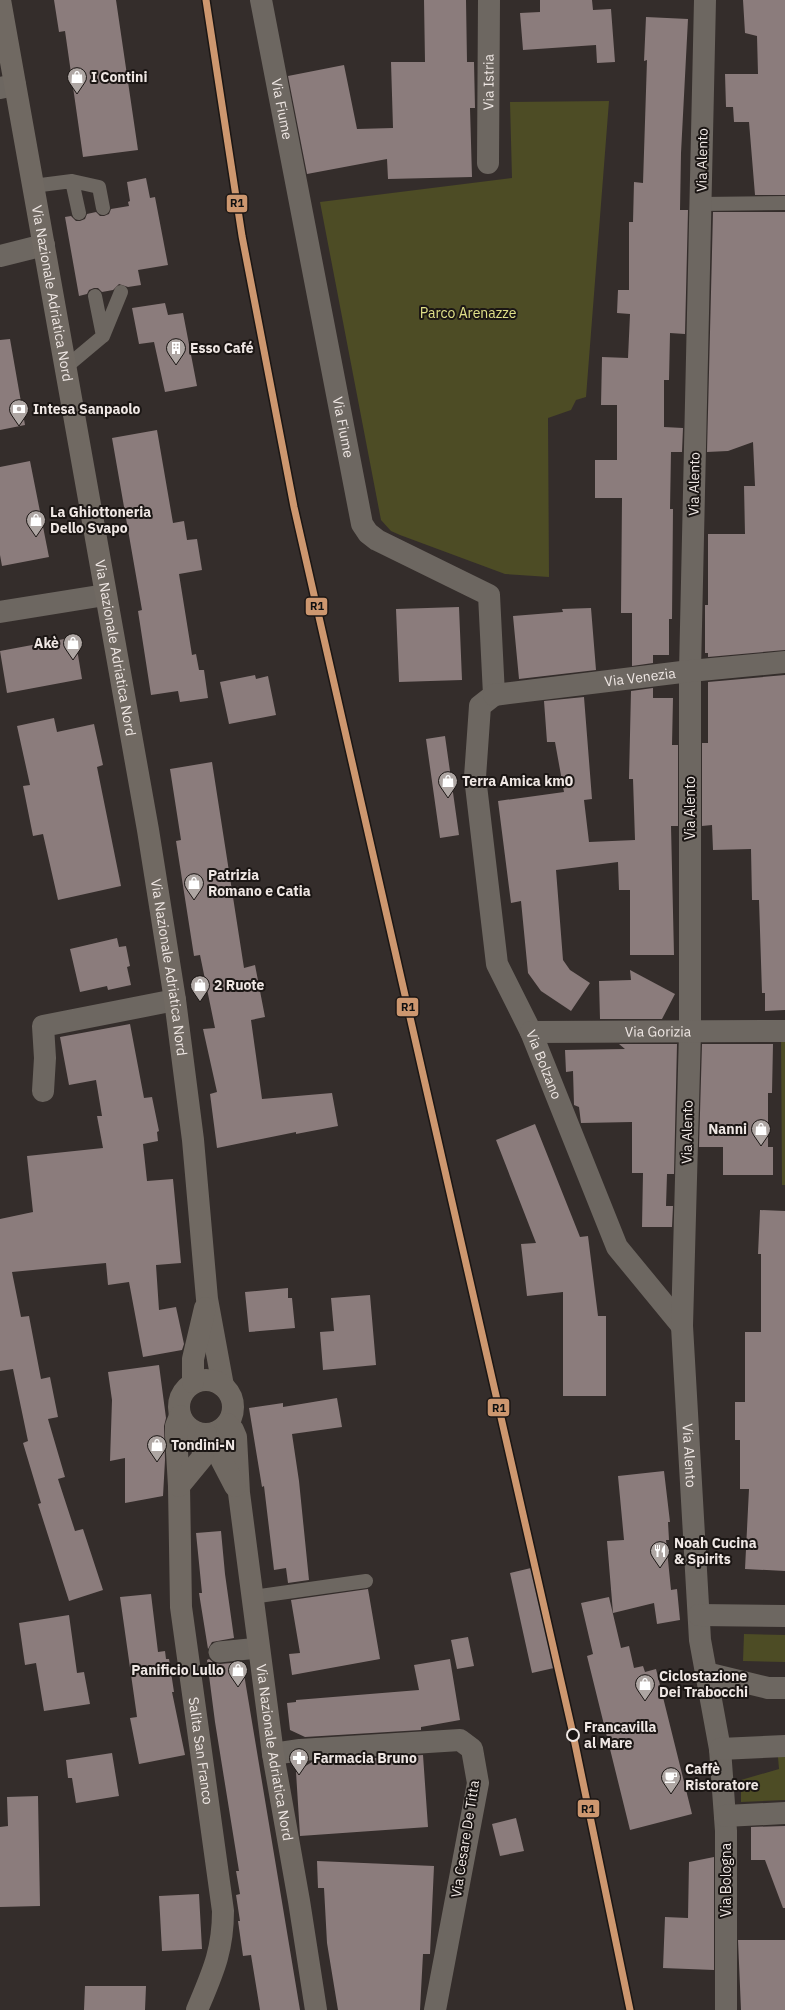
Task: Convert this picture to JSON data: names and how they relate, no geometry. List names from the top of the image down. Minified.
{"streets":{"main road":["Via Nazionale Adriatica Nord","Salita San Franco"],"street":["Via Istria","Via Fiume","Via Alento","Via Venezia","Via Gorizia","Via Bolzano","Via Cesare De Titta","Via Bologna"]},"crossings":[["Via Fiume","Via Venezia"],["Via Fiume","Via Bolzano"],["Via Alento","Via Venezia"],["Via Alento","Via Gorizia"],["Via Alento","Via Bolzano"],["Via Nazionale Adriatica Nord","Salita San Franco"],["Via Nazionale Adriatica Nord","Via Cesare De Titta"],["Via Venezia","Via Bolzano"],["Via Gorizia","Via Bolzano"]],"parks":["Parco Arenazze"],"places":{"shop":["I Contini","La Ghiottoneria Dello Svapo","Akè","Terra Amica km0","Patrizia Romano e Catia","2 Ruote","Nanni","Tondini-N","Panificio Lullo","Ciclostazione Dei Trabocchi"],"building":["Esso Café"],"bank":["Intesa Sanpaolo"],"restaurant":["Noah Cucina & Spirits"],"other":["Francavilla al Mare"],"pharmacy":["Farmacia Bruno"],"cafe":["Caffè Ristoratore"]},"lines":["transit line R1"]}
